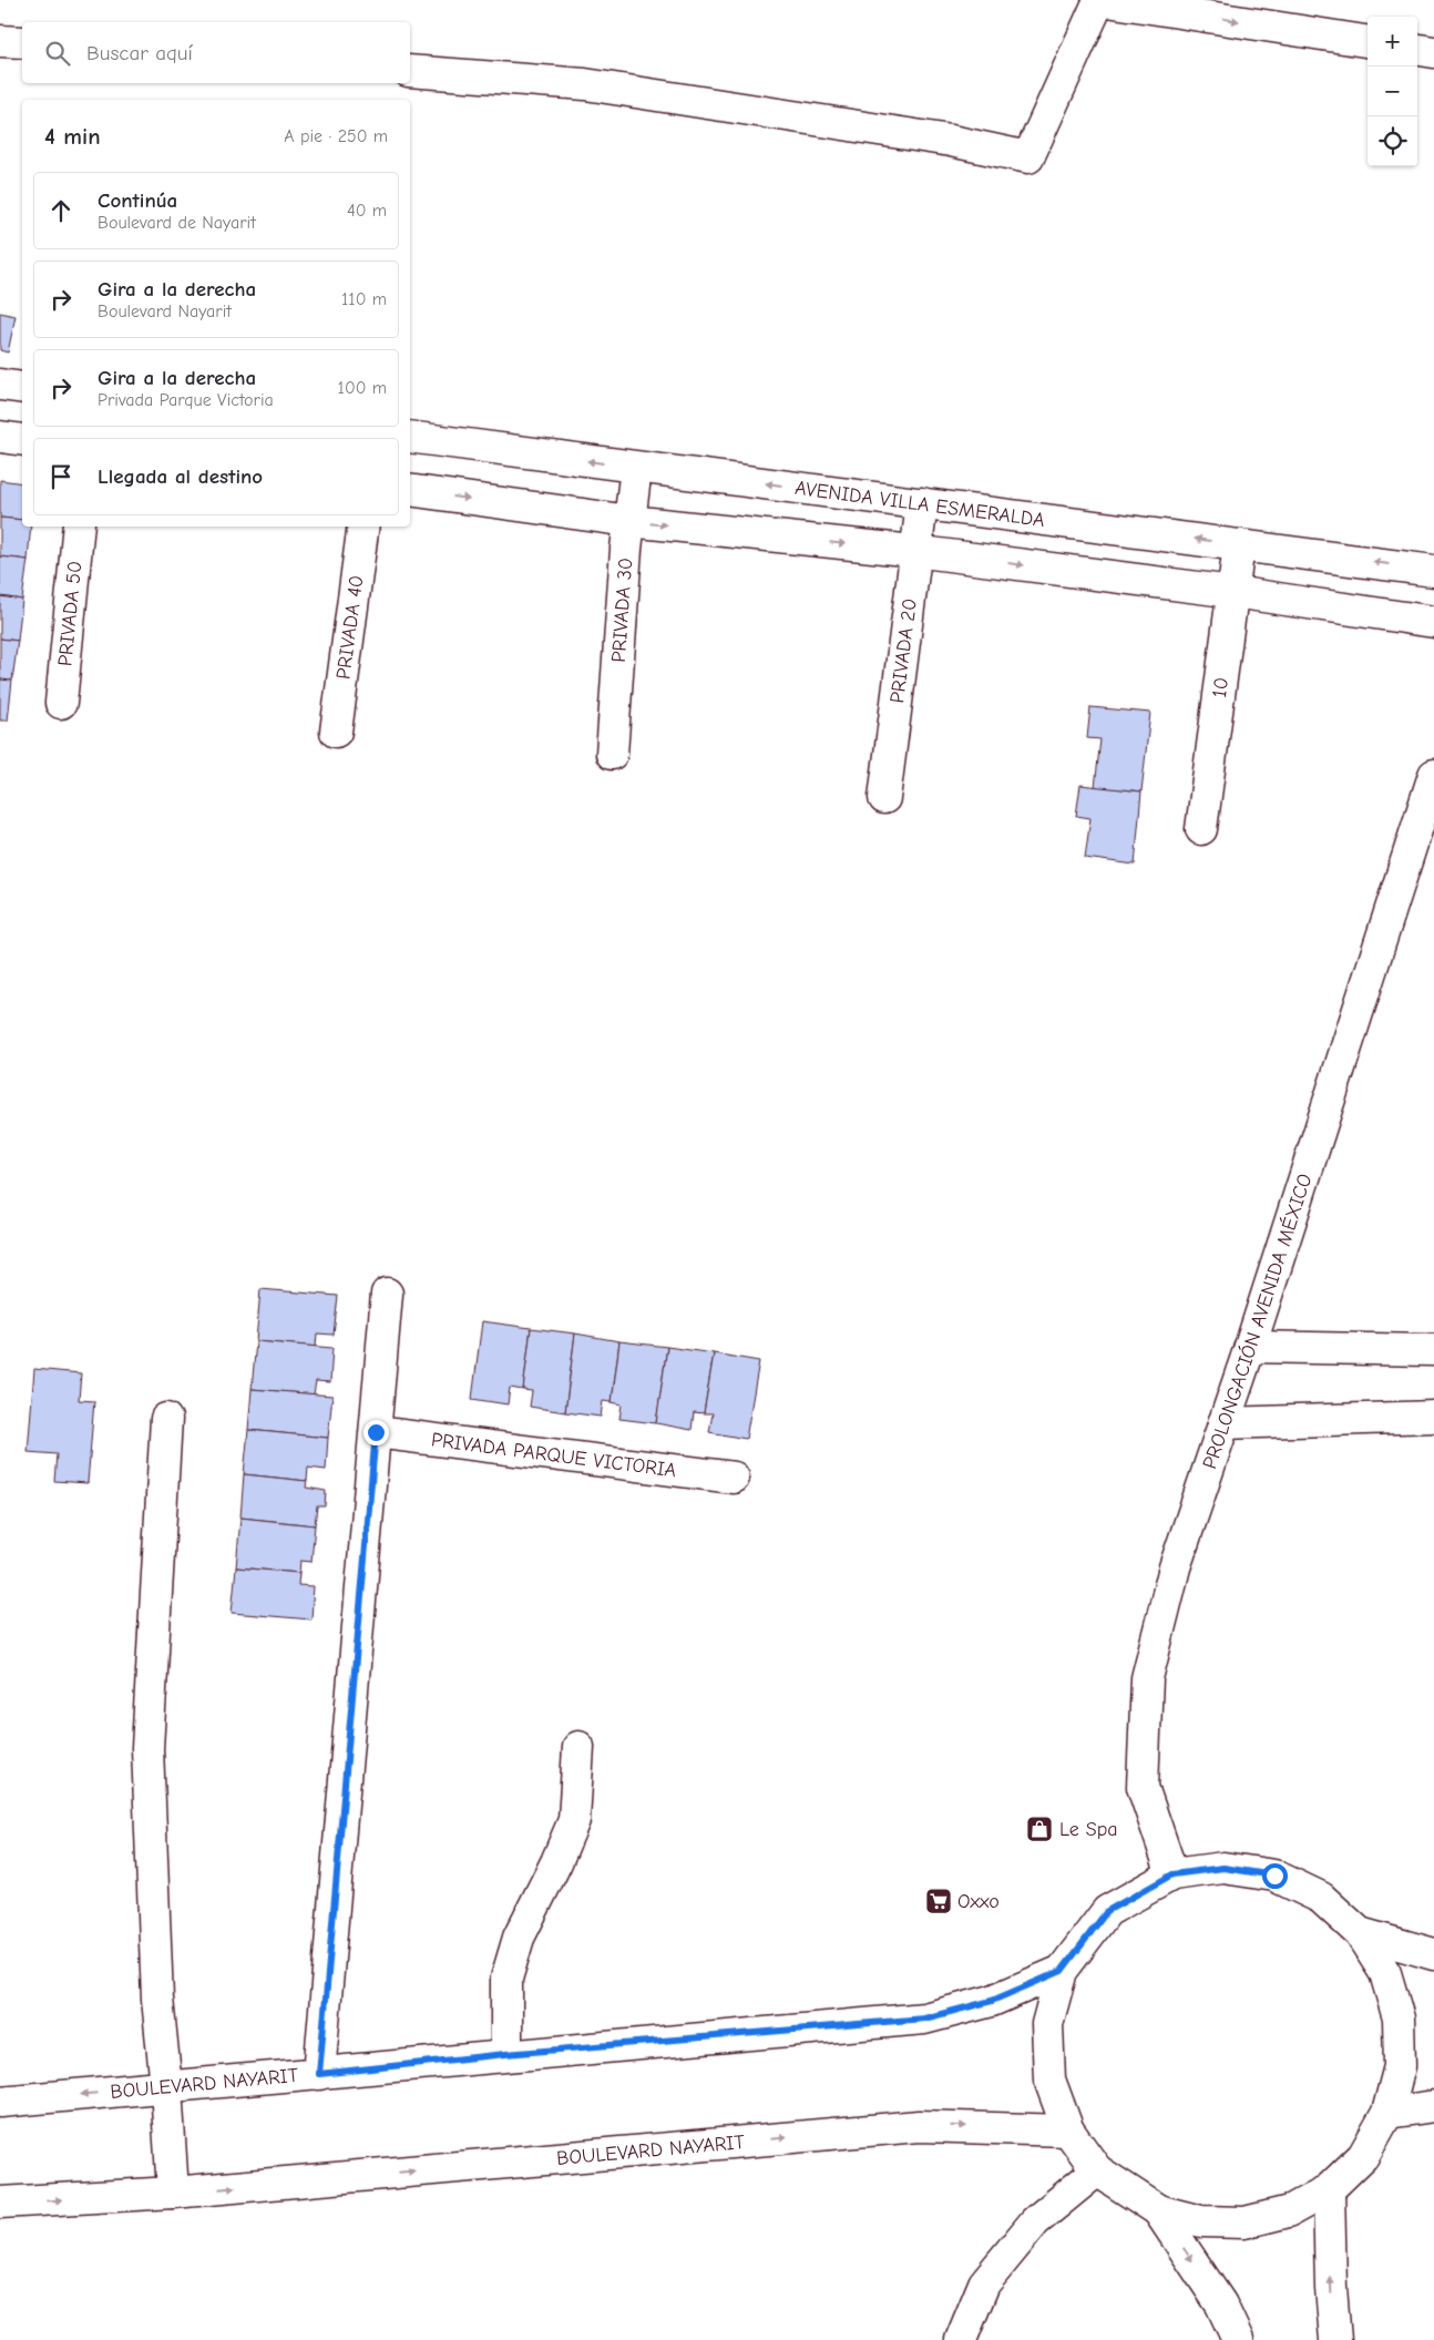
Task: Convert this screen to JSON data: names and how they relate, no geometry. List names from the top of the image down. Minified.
{"streets":{"street":["AVENIDA VILLA ESMERALDA","PRIVADA 30","PRIVADA 50","PRIVADA 40","PRIVADA 20","10","PROLONGACIÓN AVENIDA MÉXICO","PRIVADA PARQUE VICTORIA","BOULEVARD NAYARIT"]},"crossings":[["AVENIDA VILLA ESMERALDA","PRIVADA 30"],["AVENIDA VILLA ESMERALDA","PRIVADA 20"],["AVENIDA VILLA ESMERALDA","10"]],"places":{"shop":["Le Spa"],"supermarket":["Oxxo"]},"page":{"map_buttons":["+","−"],"search":"Buscar aquí","heading":["4 min","A pie · 250 m"],"list":[["Continúa","Boulevard de Nayarit","40 m"],["Gira a la derecha","Boulevard Nayarit","110 m"],["Gira a la derecha","Privada Parque Victoria","100 m"],"Llegada al destino"]}}
